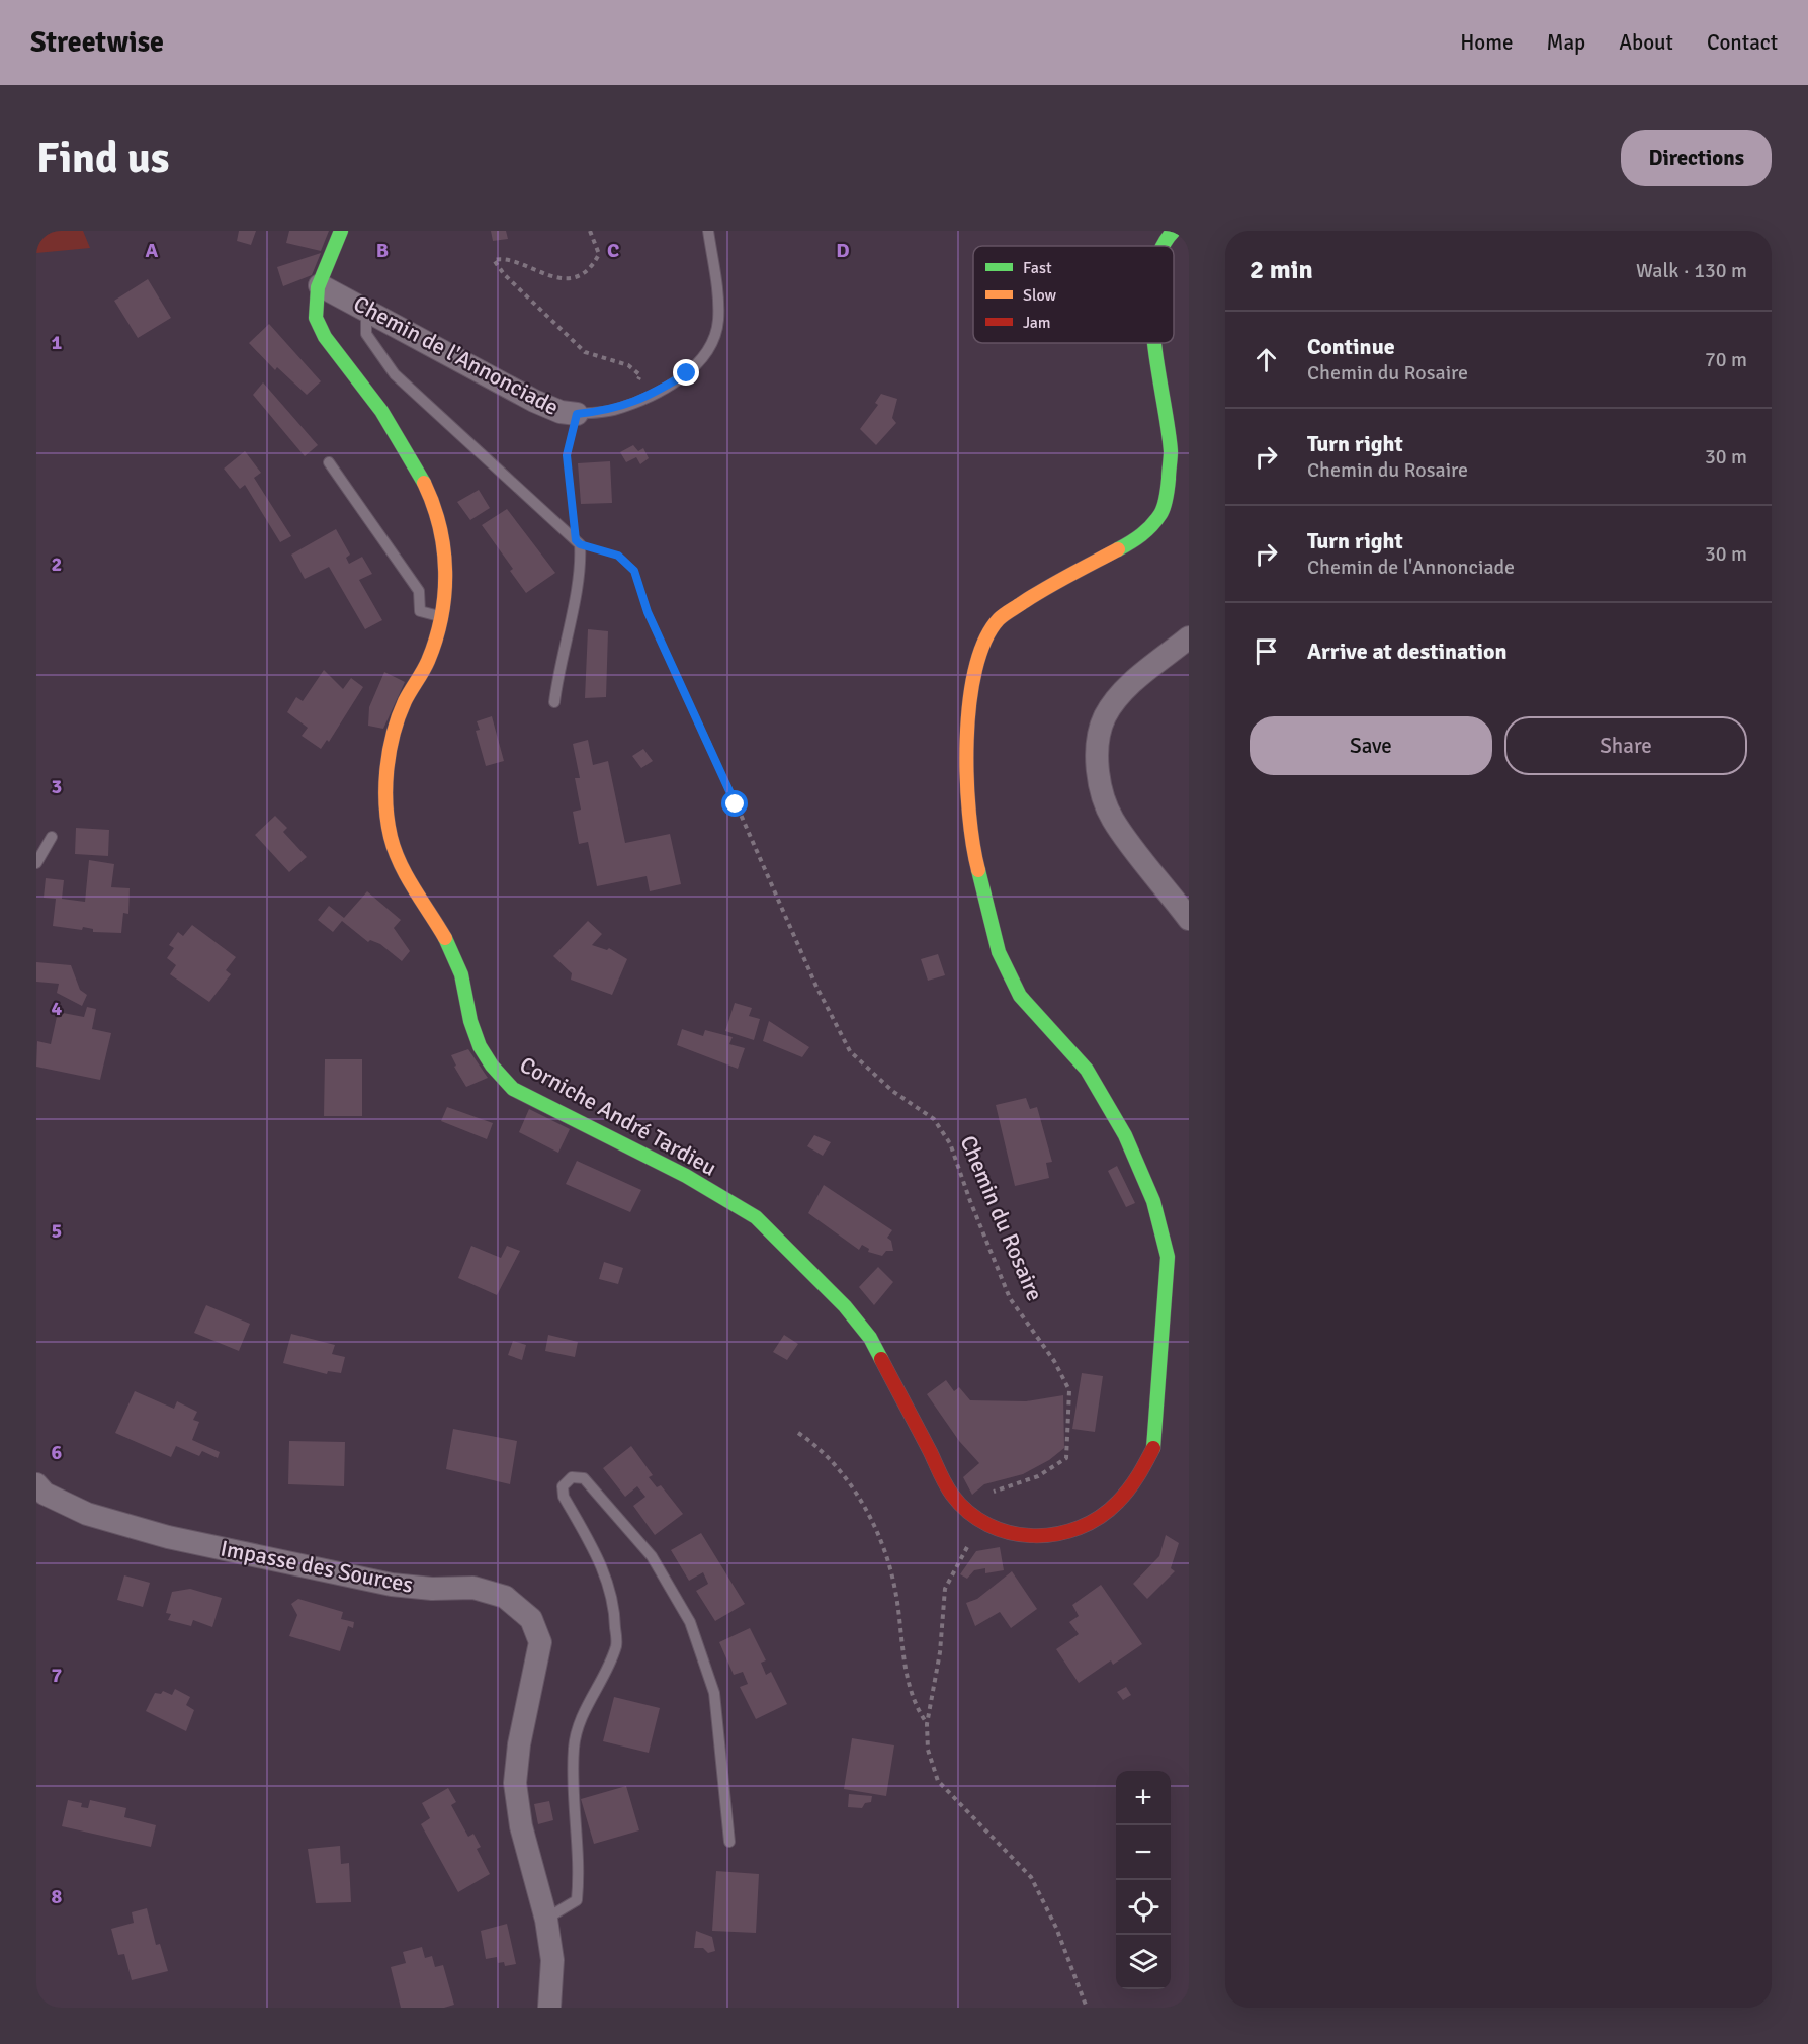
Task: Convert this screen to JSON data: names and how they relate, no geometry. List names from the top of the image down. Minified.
{"streets":{"street":["Chemin de l'Annonciade","Corniche André Tardieu","Impasse des Sources"],"path":["Chemin du Rosaire"]},"crossings":[["Chemin de l'Annonciade","Corniche André Tardieu"],["Corniche André Tardieu","Chemin du Rosaire"]],"legend":["Fast","Slow","Jam"],"page":{"header":"Streetwise","nav":["Home","Map","About","Contact"],"buttons":["Directions",["Save","Share"]],"title":"Find us","heading":["2 min","Walk · 130 m"],"list":[["Continue","Chemin du Rosaire","70 m"],["Turn right","Chemin du Rosaire","30 m"],["Turn right","Chemin de l'Annonciade","30 m"],"Arrive at destination"],"map_buttons":["+","−"]},"grid":{"columns":["A","B","C","D"],"rows":["1","2","3","4","5","6","7","8"]}}
